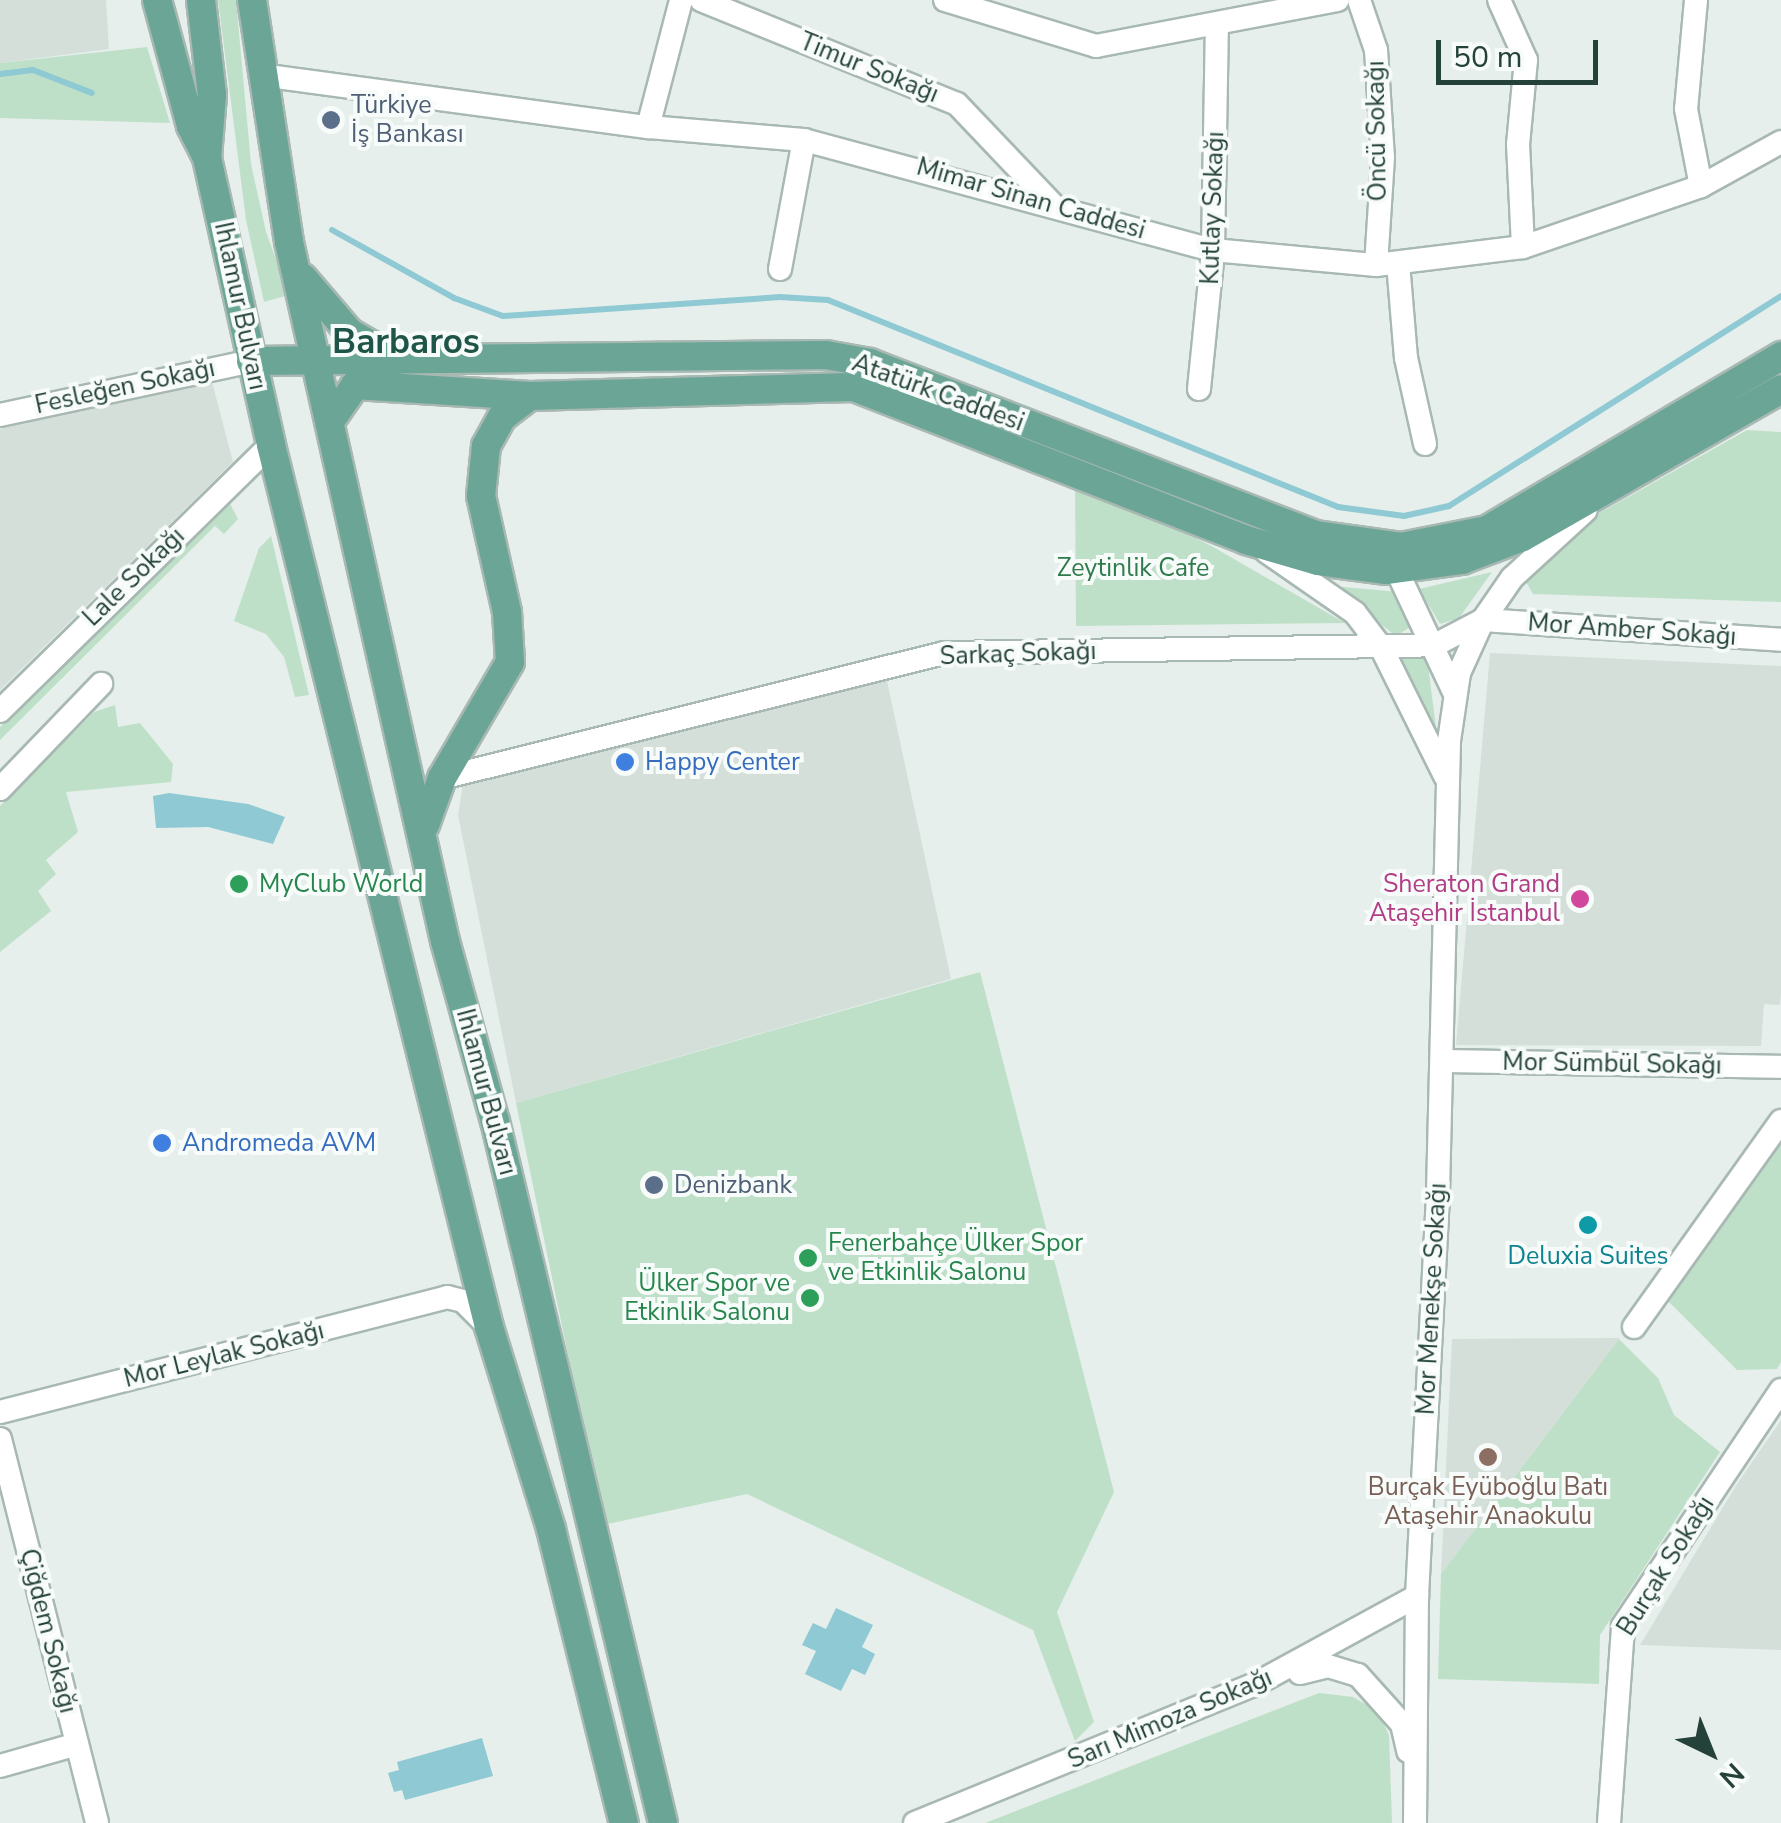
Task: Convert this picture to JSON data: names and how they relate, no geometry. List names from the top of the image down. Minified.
{"streets":{"main road":["Ihlamur Bulvarı","Atatürk Caddesi"],"street":["Timur Sokağı","Öncü Sokağı","Mimar Sinan Caddesi","Kutlay Sokağı","Fesleğen Sokağı","Lale Sokağı","Mor Amber Sokağı","Sarkaç Sokağı","Mor Sümbül Sokağı","Mor Menekşe Sokağı","Mor Leylak Sokağı","Burçak Sokağı","Çiğdem Sokağı","Sarı Mimoza Sokağı"]},"crossings":[["Timur Sokağı","Mimar Sinan Caddesi"],["Öncü Sokağı","Mimar Sinan Caddesi"],["Mimar Sinan Caddesi","Kutlay Sokağı"],["Ihlamur Bulvarı","Fesleğen Sokağı"],["Ihlamur Bulvarı","Atatürk Caddesi"],["Ihlamur Bulvarı","Lale Sokağı"],["Ihlamur Bulvarı","Mor Leylak Sokağı"],["Fesleğen Sokağı","Atatürk Caddesi"],["Mor Amber Sokağı","Sarkaç Sokağı"],["Mor Amber Sokağı","Mor Menekşe Sokağı"],["Sarkaç Sokağı","Mor Menekşe Sokağı"],["Mor Sümbül Sokağı","Mor Menekşe Sokağı"],["Mor Menekşe Sokağı","Sarı Mimoza Sokağı"]],"districts":["Barbaros"],"parks":["Zeytinlik Cafe"],"places":["Türkiye İş Bankası","Happy Center","MyClub World","Sheraton Grand Ataşehir İstanbul","Andromeda AVM","Denizbank","Deluxia Suites","Fenerbahçe Ülker Spor ve Etkinlik Salonu","Ülker Spor ve Etkinlik Salonu","Burçak Eyüboğlu Batı Ataşehir Anaokulu"],"scale_bar":"50 m","north":"bottom right"}
